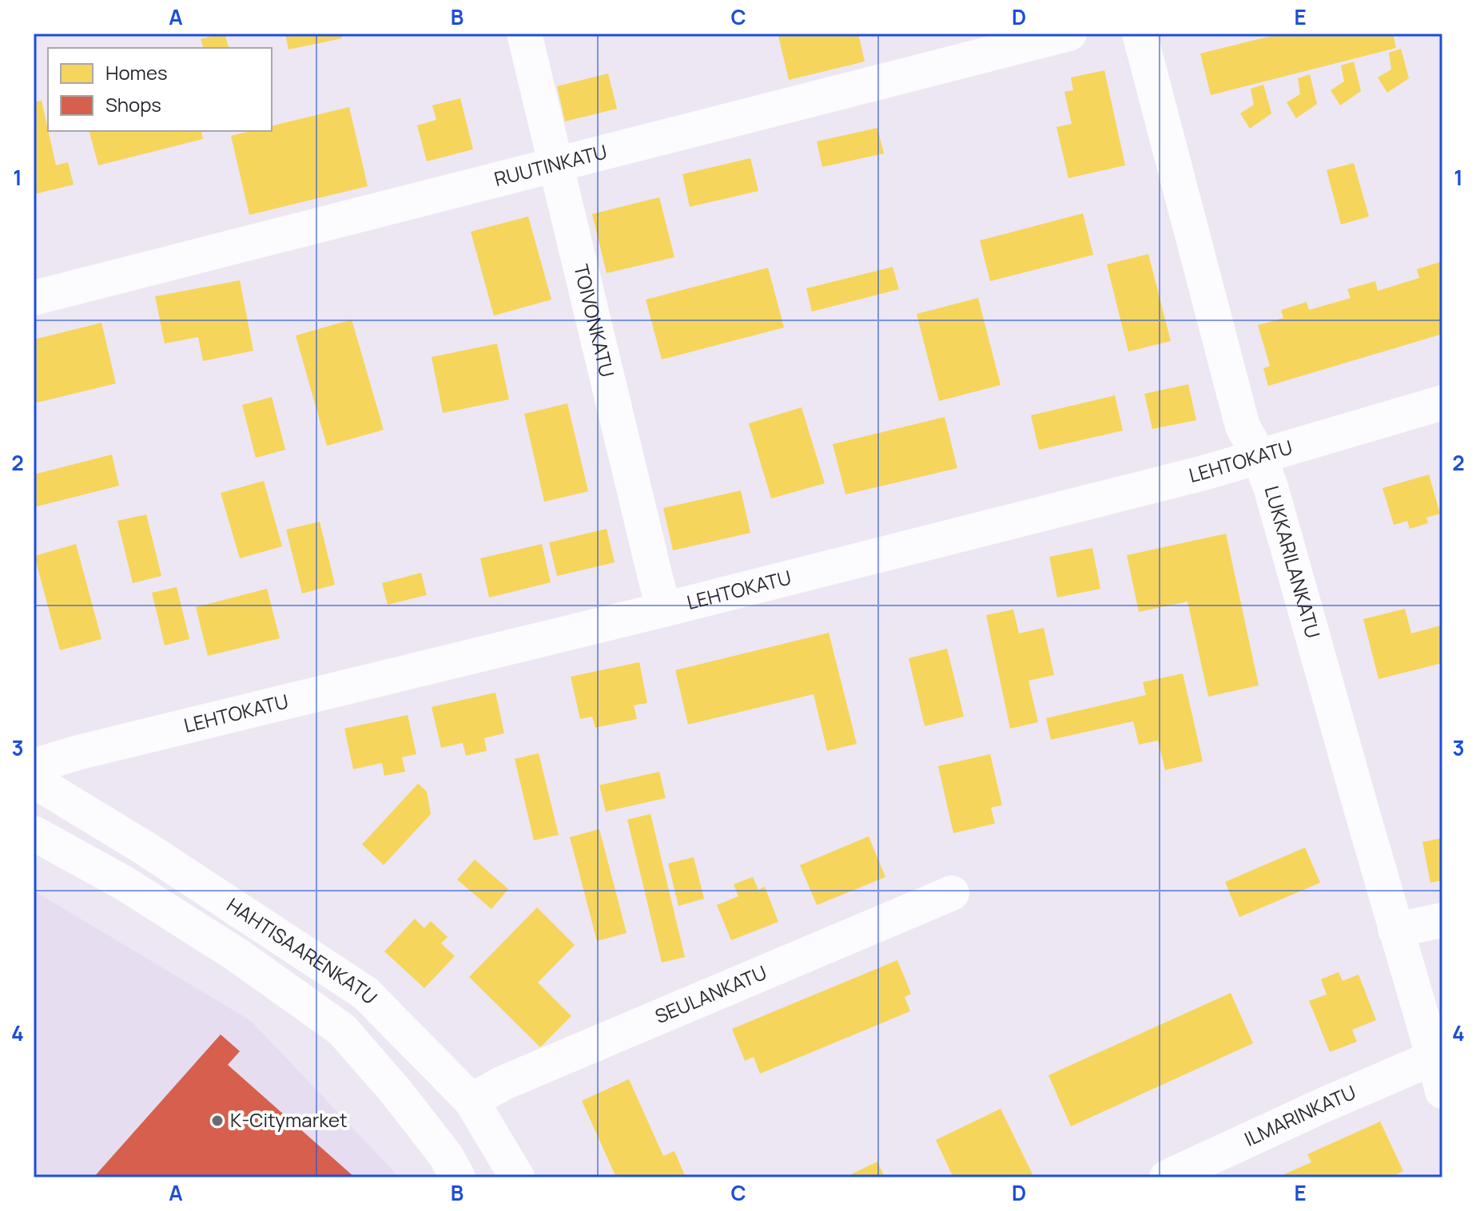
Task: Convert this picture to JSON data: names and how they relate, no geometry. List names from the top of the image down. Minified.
{"streets":{"street":["RUUTINKATU","TOIVONKATU","LEHTOKATU","LUKKARILANKATU","HAHTISAARENKATU","SEULANKATU","ILMARINKATU"]},"crossings":[["RUUTINKATU","TOIVONKATU"],["TOIVONKATU","LEHTOKATU"],["LEHTOKATU","LUKKARILANKATU"],["LUKKARILANKATU","ILMARINKATU"],["HAHTISAARENKATU","SEULANKATU"]],"places":["K-Citymarket"],"legend":["Homes","Shops"],"grid":{"columns":["A","B","C","D","E"],"rows":["1","2","3","4"]}}
